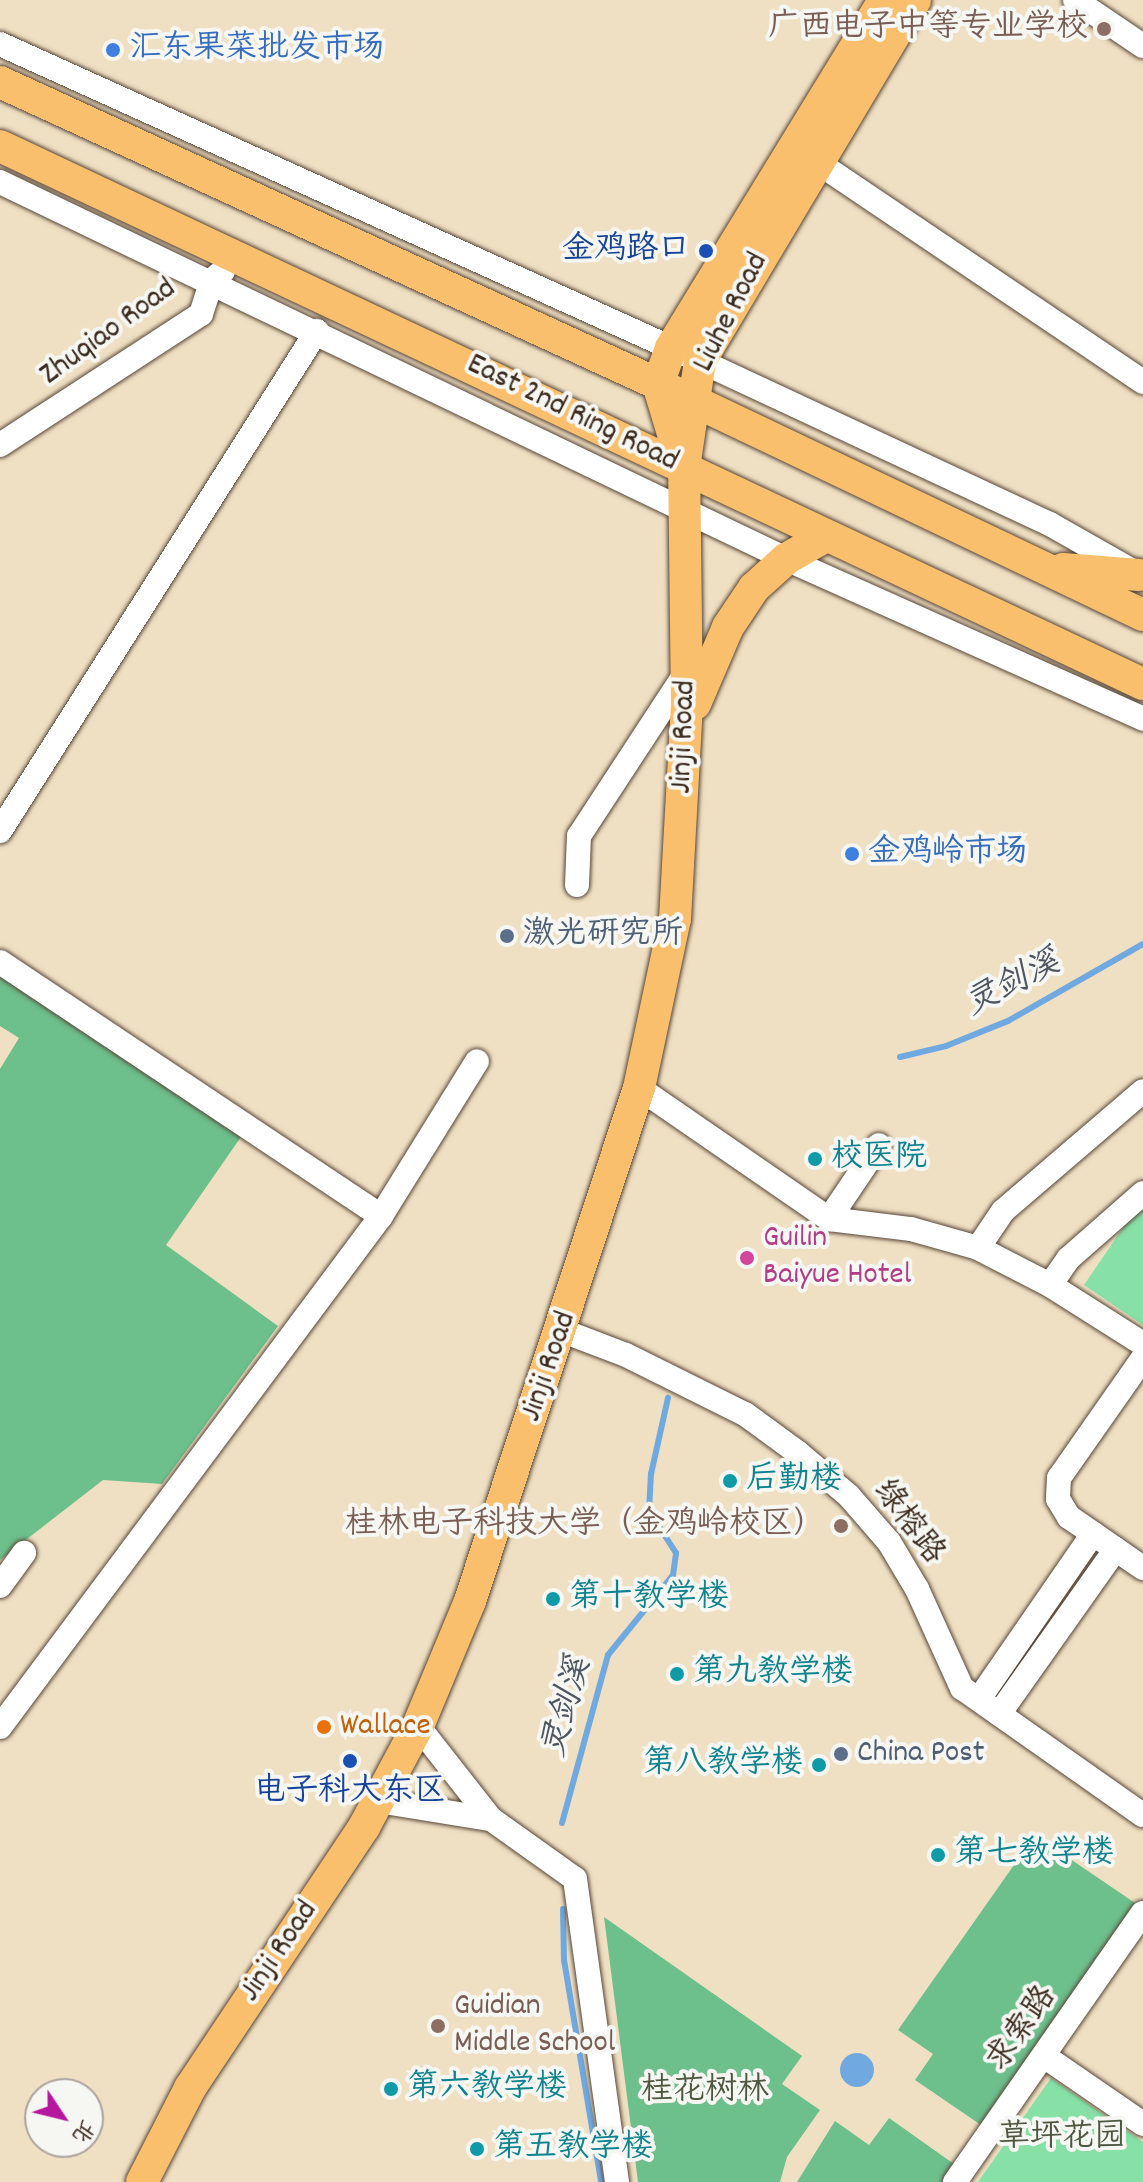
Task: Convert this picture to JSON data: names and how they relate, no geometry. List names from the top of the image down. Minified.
{"streets":{"main road":["Liuhe Road","East 2nd Ring Road","Jinji Road"],"street":["Zhuqiao Road","绿榕路","求索路"]},"crossings":[["Liuhe Road","East 2nd Ring Road"],["Liuhe Road","Jinji Road"],["Zhuqiao Road","East 2nd Ring Road"],["East 2nd Ring Road","Jinji Road"],["Jinji Road","绿榕路"]],"water":["灵剑溪"],"parks":["桂花树林","草坪花园"],"places":["广西电子中等专业学校","汇东果菜批发市场","金鸡路口","金鸡岭市场","激光研究所","校医院","Guilin Baiyue Hotel","后勤楼","桂林电子科技大学（金鸡岭校区）","第十教学楼","第九教学楼","Wallace","China Post","电子科大东区","第八教学楼","第七教学楼","Guidian Middle School","第六教学楼","第五教学楼"],"north":"bottom right"}
